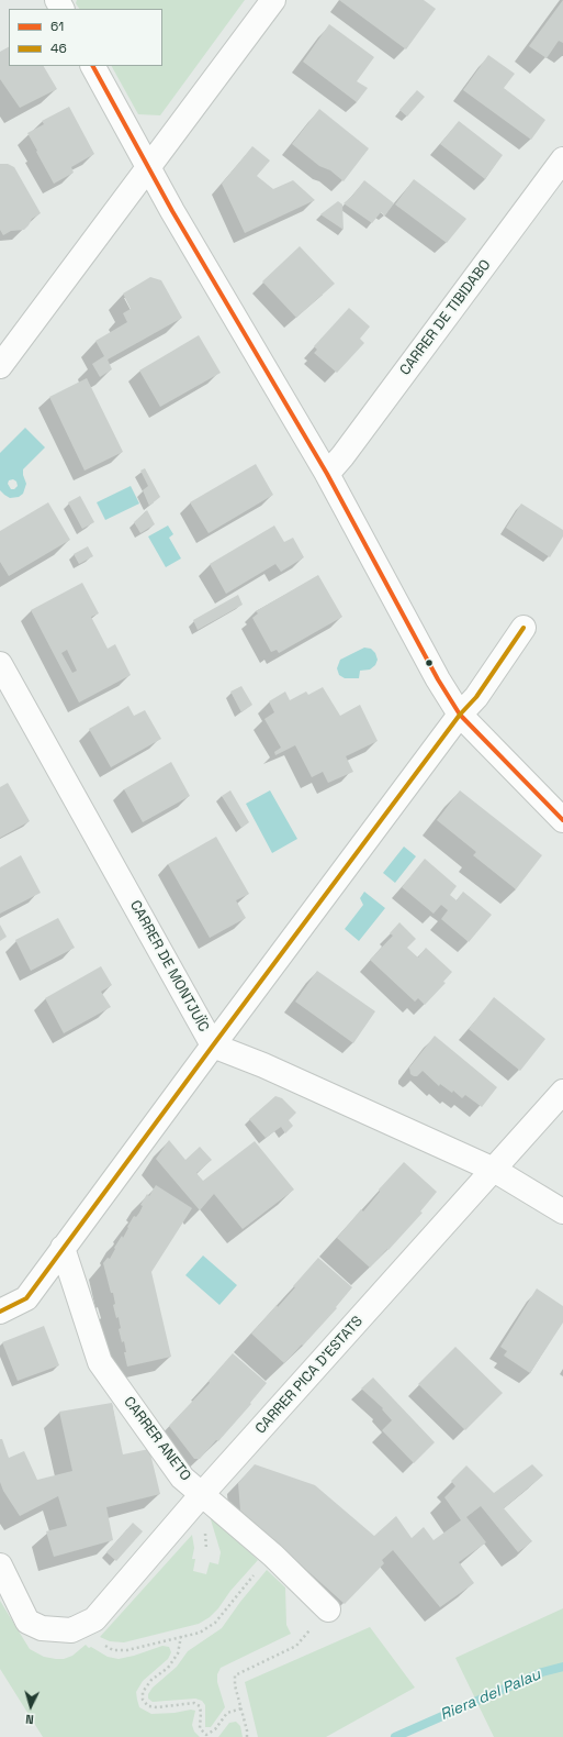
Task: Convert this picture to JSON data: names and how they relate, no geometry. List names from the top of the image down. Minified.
{"streets":{"street":["CARRER DE TIBIDABO","CARRER DE MONTJUÏC","CARRER PICA D'ESTATS","CARRER ANETO"]},"crossings":[["CARRER DE MONTJUÏC","CARRER PICA D'ESTATS"],["CARRER PICA D'ESTATS","CARRER ANETO"]],"water":["Riera del Palau"],"lines":["transit line 61","transit line 46"],"legend":["61","46"],"north":"bottom"}
